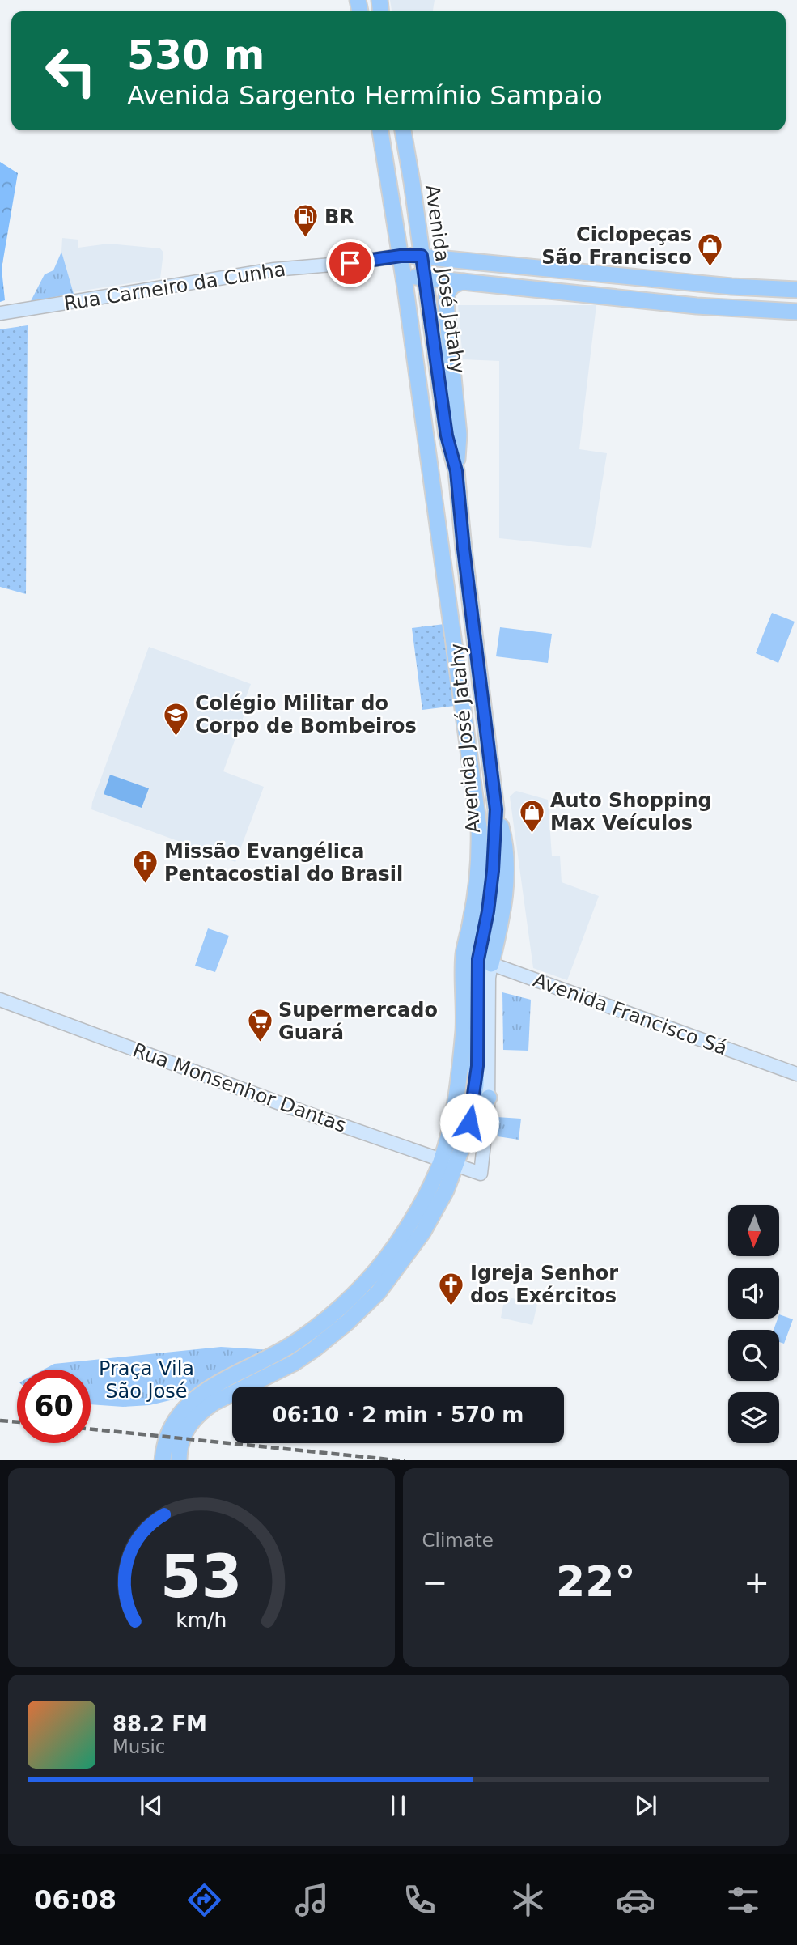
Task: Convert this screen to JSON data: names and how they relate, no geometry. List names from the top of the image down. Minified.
{"streets":{"main road":["Avenida José Jatahy","Rua Carneiro da Cunha","Avenida Francisco Sá","Rua Monsenhor Dantas"]},"crossings":[["Avenida José Jatahy","Rua Carneiro da Cunha"],["Avenida José Jatahy","Avenida Francisco Sá"],["Avenida José Jatahy","Rua Monsenhor Dantas"]],"parks":["Praça Vila São José"],"places":{"fuel station":["BR"],"shop":["Ciclopeças São Francisco","Auto Shopping Max Veículos"],"school or university":["Colégio Militar do Corpo de Bombeiros"],"church":["Missão Evangélica Pentacostial do Brasil","Igreja Senhor dos Exércitos"],"supermarket":["Supermercado Guará"]},"north":"bottom","page":{"turn":["530 m","Avenida Sargento Hermínio Sampaio"],"limit":"60","trip":"06:10 · 2 min · 570 m","tile":"Climate","heat":["−","22°","+"],"song":["88.2 FM","Music"],"tabs":"06:08","gauge":["53","km/h"]}}
